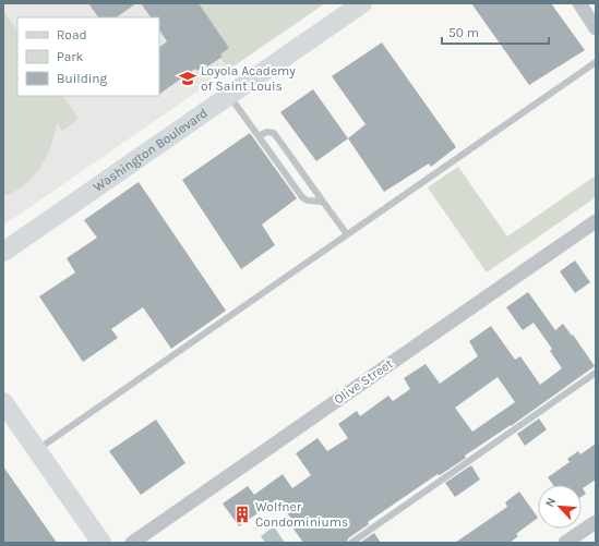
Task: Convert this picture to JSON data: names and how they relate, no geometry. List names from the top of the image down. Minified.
{"streets":{"main road":["Washington Boulevard"],"street":["Olive Street"]},"places":{"school or university":["Loyola Academy of Saint Louis"],"building":["Wolfner Condominiums"]},"legend":["Road","Park","Building"],"scale_bar":"50 m","north":"top left"}
